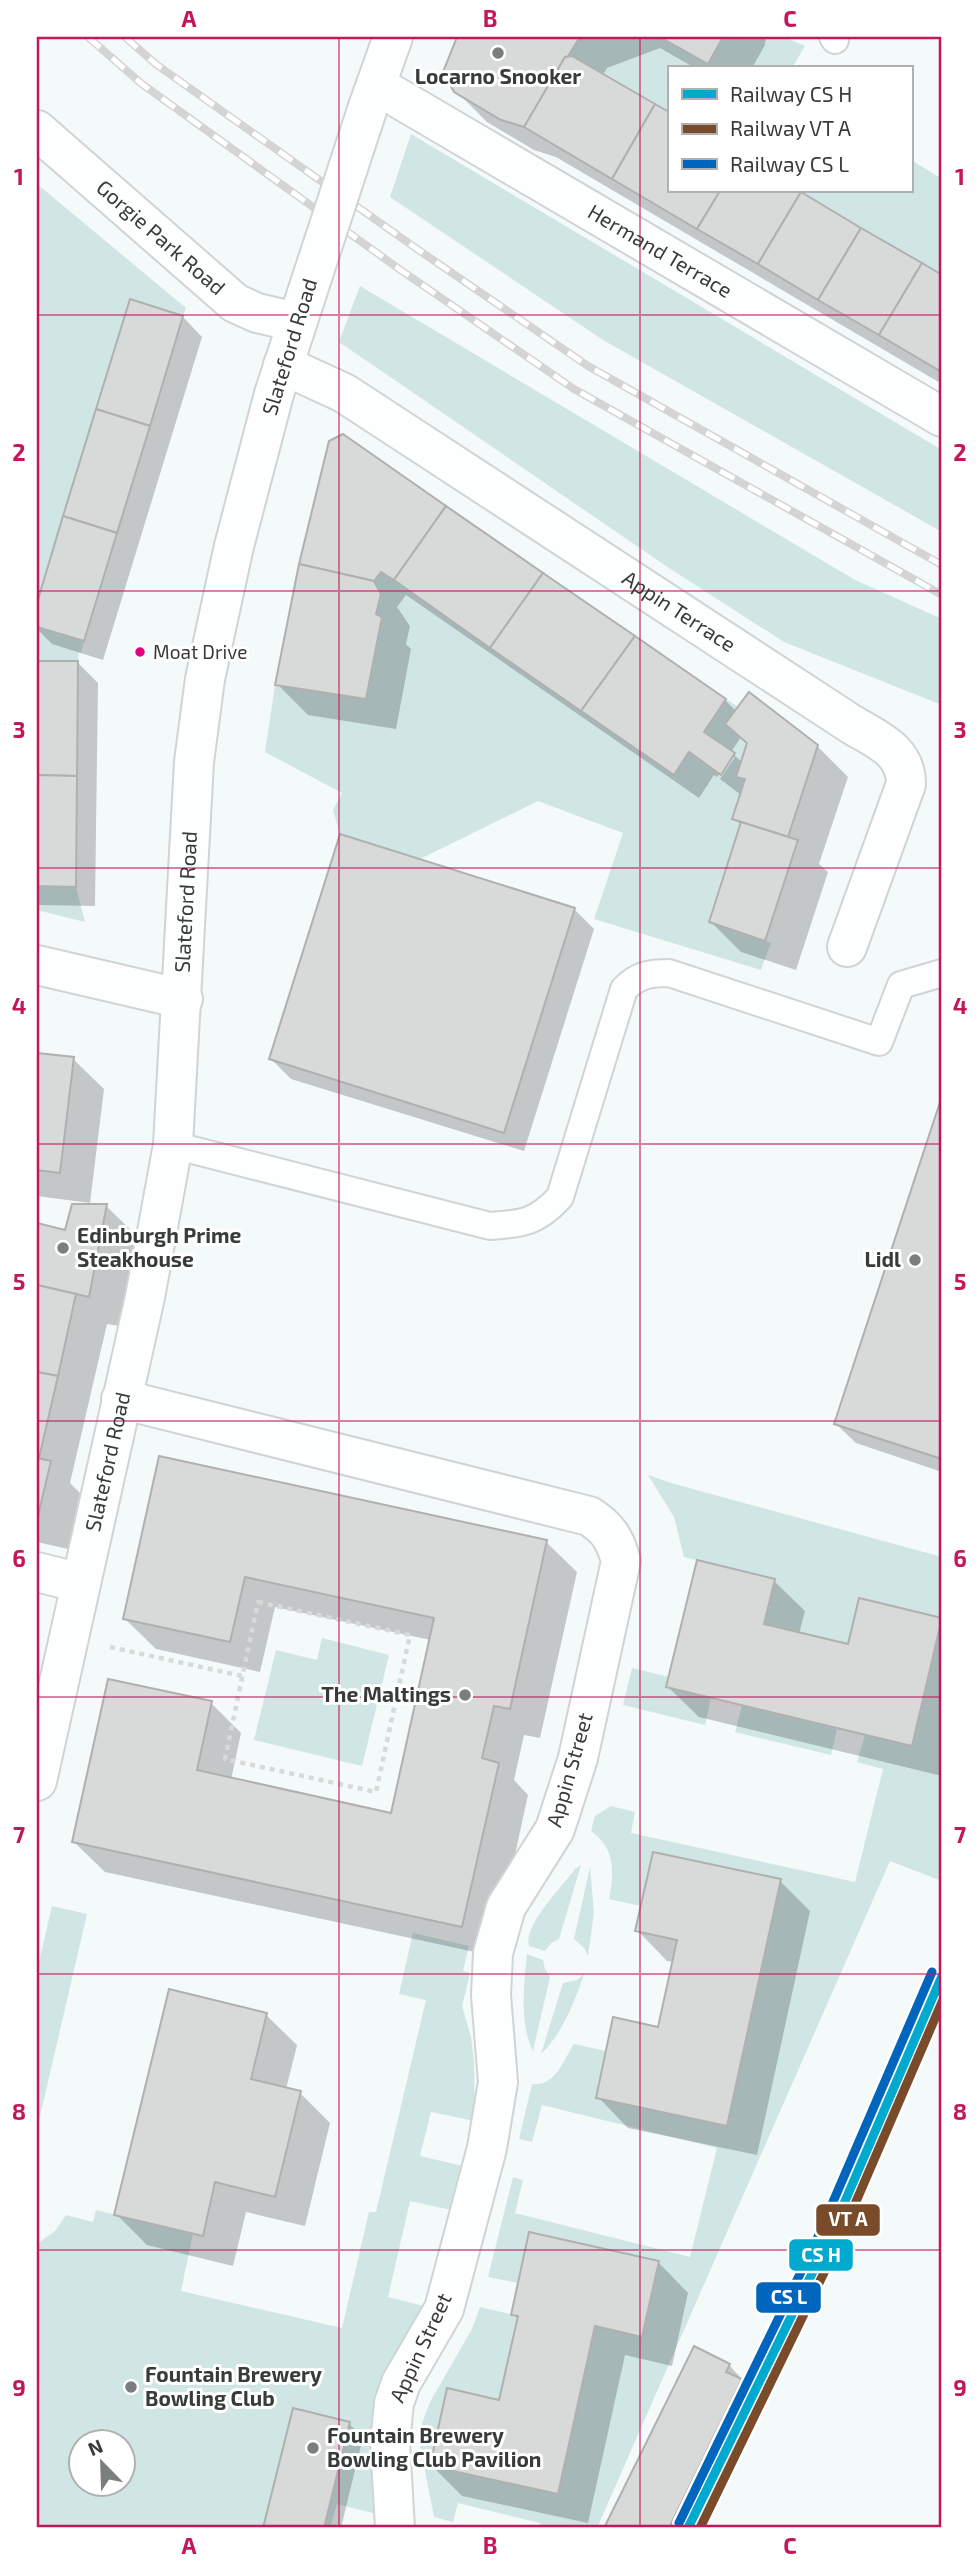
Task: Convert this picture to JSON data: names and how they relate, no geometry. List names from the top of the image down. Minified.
{"streets":{"street":["Gorgie Park Road","Hermand Terrace","Slateford Road","Appin Terrace","Appin Street"]},"crossings":[["Gorgie Park Road","Slateford Road"],["Hermand Terrace","Slateford Road"],["Slateford Road","Appin Terrace"],["Slateford Road","Appin Street"]],"places":["Locarno Snooker","Moat Drive","Edinburgh Prime Steakhouse","Lidl","The Maltings","Fountain Brewery Bowling Club","Fountain Brewery Bowling Club Pavilion"],"legend":["Railway CS H","Railway VT A","Railway CS L"],"north":"top left","grid":{"columns":["A","B","C"],"rows":["1","2","3","4","5","6","7","8","9"]}}
